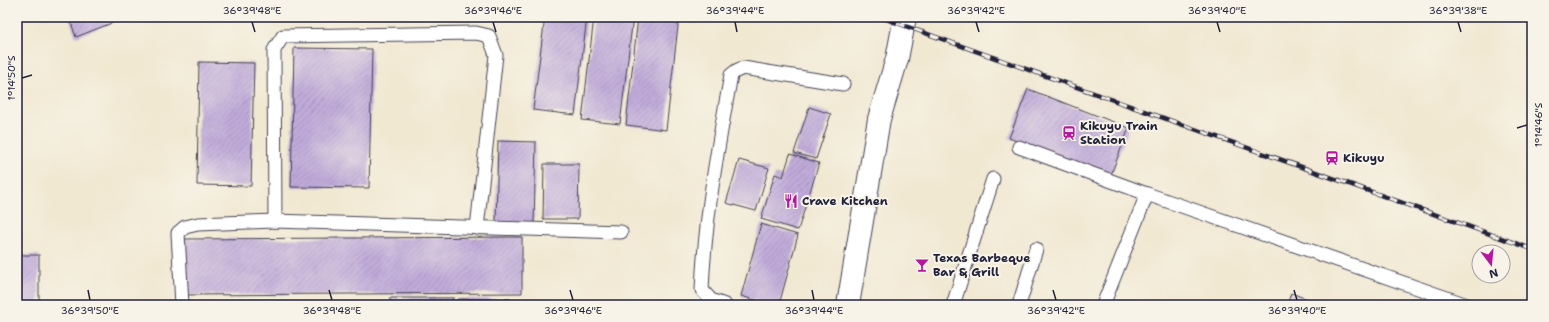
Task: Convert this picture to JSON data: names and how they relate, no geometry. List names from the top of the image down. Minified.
{"places":{"station":["Kikuyu Train Station","Kikuyu"],"restaurant":["Crave Kitchen"],"bar":["Texas Barbeque Bar & Grill"]},"north":"bottom","coordinates":["36°39'48\"E","36°39'46\"E","36°39'44\"E","36°39'42\"E","36°39'40\"E","36°39'38\"E","1°14'50\"S","1°14'46\"S","36°39'50\"E"]}
